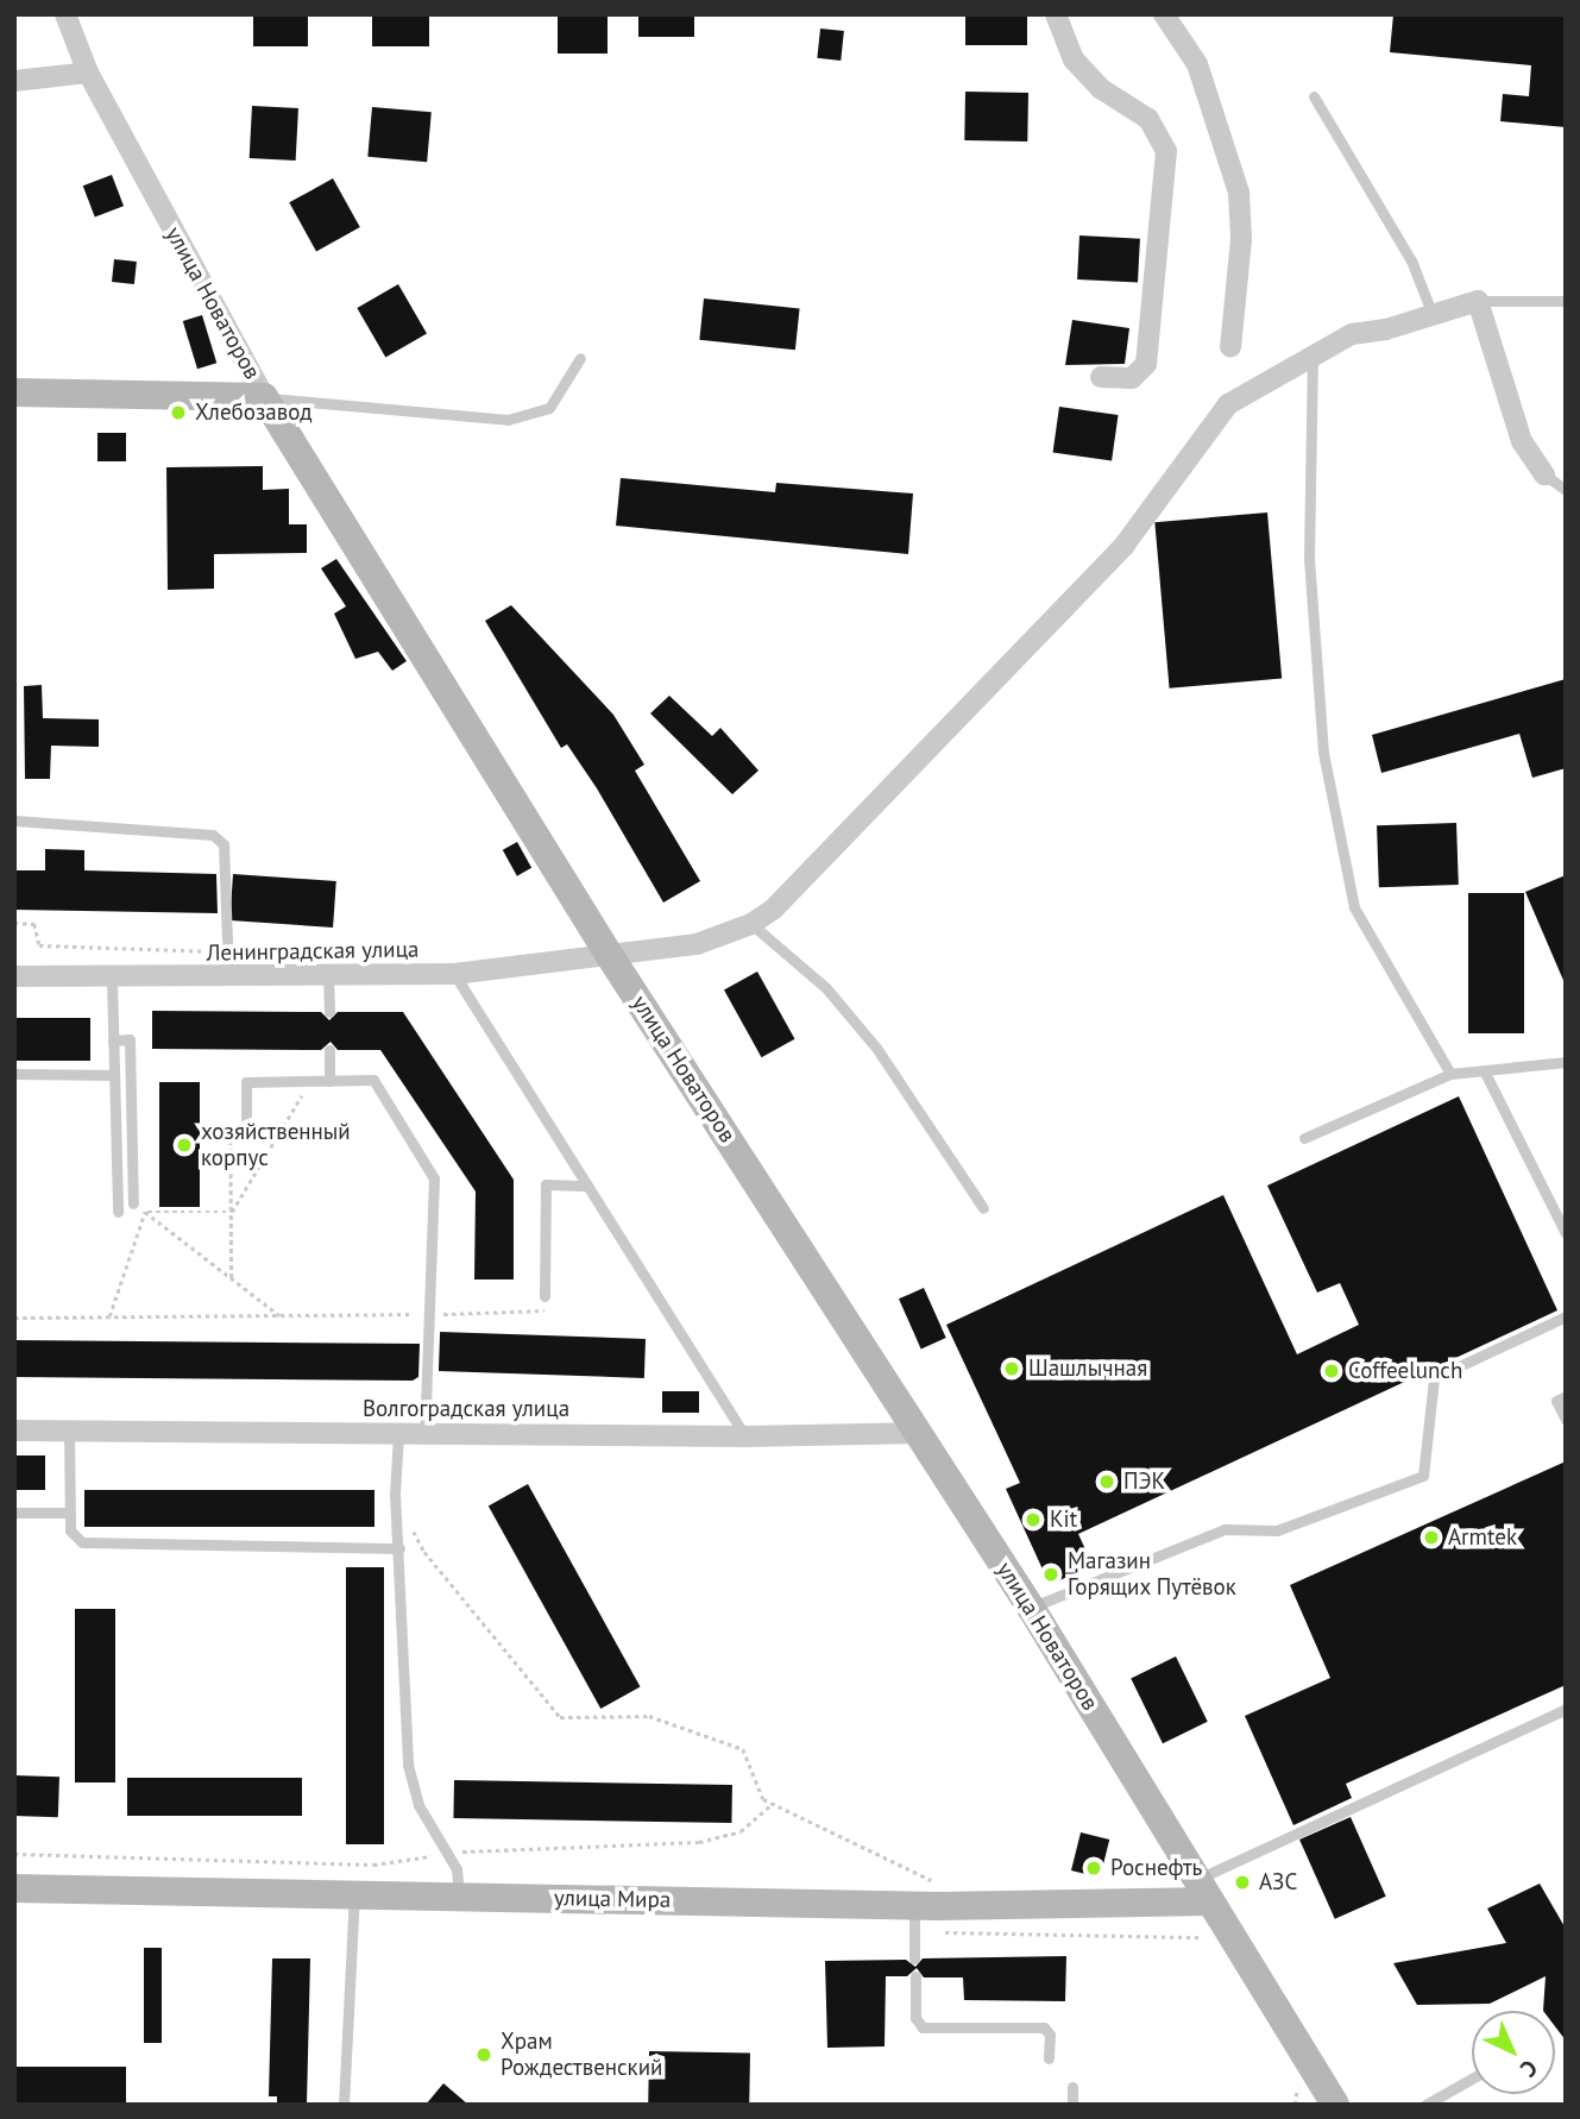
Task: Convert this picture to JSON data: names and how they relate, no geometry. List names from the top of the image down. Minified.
{"streets":{"street":["улица Новаторов","Ленинградская улица","Волгоградская улица","улица Мира"]},"crossings":[["улица Новаторов","Ленинградская улица"],["улица Новаторов","Волгоградская улица"],["улица Новаторов","улица Мира"]],"places":["Хлебозавод","хозяйственный корпус","Шашлычная","Coffeelunch","ПЭК","Kit","Armtek","Магазин Горящих Путёвок","Роснефть","АЗС","Храм Рождественский"],"north":"bottom right"}
